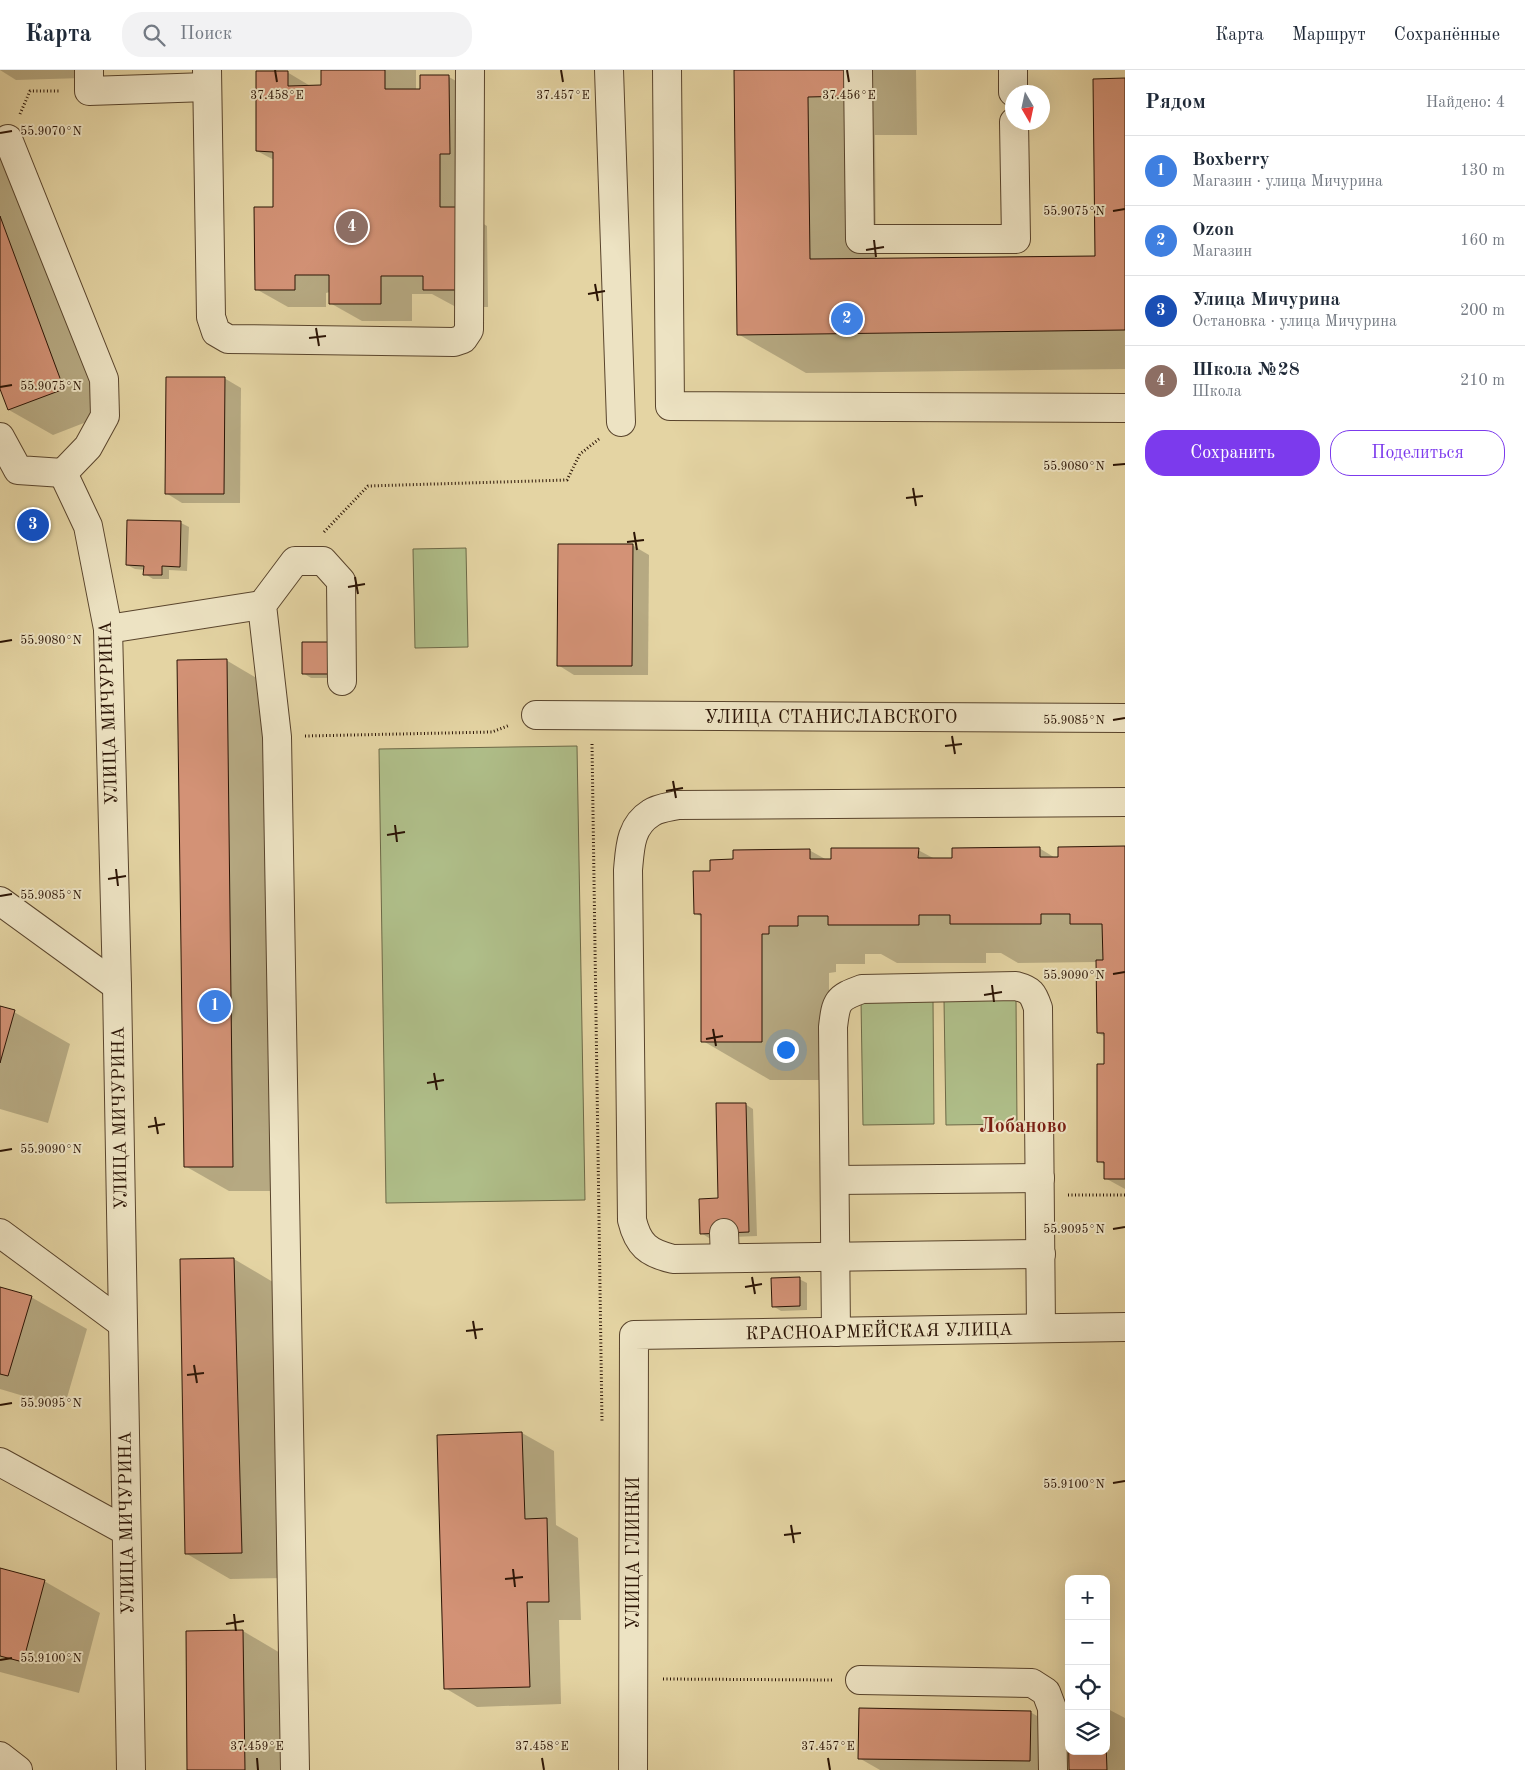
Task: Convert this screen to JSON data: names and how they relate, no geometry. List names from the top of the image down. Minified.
{"streets":{"street":["УЛИЦА МИЧУРИНА","УЛИЦА СТАНИСЛАВСКОГО","КРАСНОАРМЕЙСКАЯ УЛИЦА","УЛИЦА ГЛИНКИ"]},"crossings":[["КРАСНОАРМЕЙСКАЯ УЛИЦА","УЛИЦА ГЛИНКИ"]],"districts":["Лобаново"],"north":"bottom","page":{"header":"Карта","search":"Поиск","nav":["Карта","Маршрут","Сохранённые"],"heading":["Рядом","Найдено: 4"],"list":[{"mark":"1","name":"Boxberry","note":"Магазин · улица Мичурина","value":"130 m"},{"mark":"2","name":"Ozon","note":"Магазин","value":"160 m"},{"mark":"3","name":"Улица Мичурина","note":"Остановка · улица Мичурина","value":"200 m"},{"mark":"4","name":"Школа №28","note":"Школа","value":"210 m"}],"pins":["4","2","3","1"],"buttons":["Сохранить","Поделиться"],"map_buttons":["+","−"]},"coordinates":["37.458°E","37.457°E","37.456°E","55.9070°N","55.9075°N","55.9080°N","55.9085°N","55.9090°N","55.9095°N","55.9100°N","37.459°E"]}
